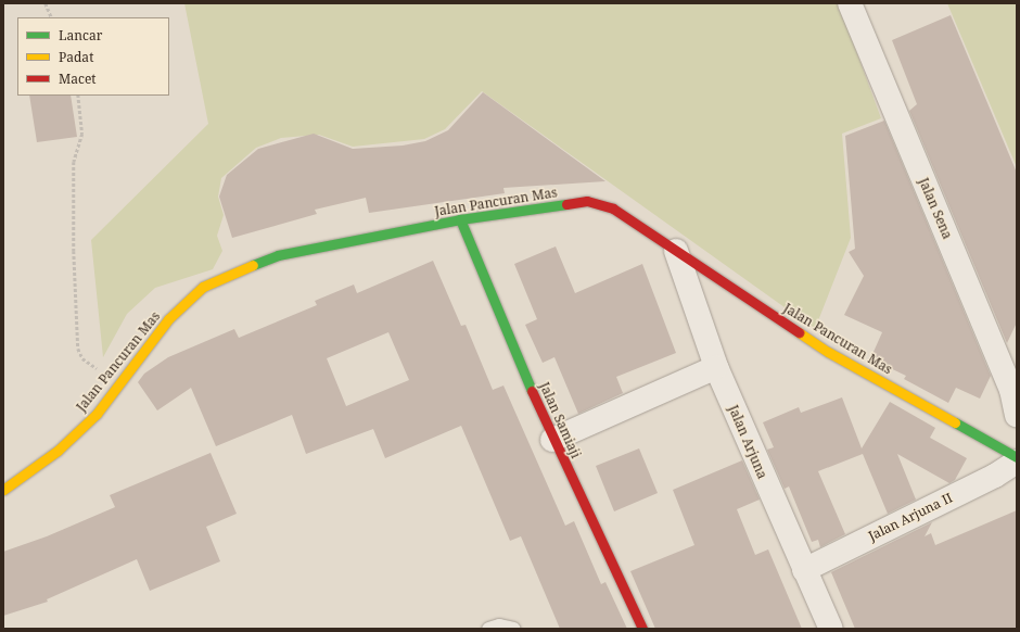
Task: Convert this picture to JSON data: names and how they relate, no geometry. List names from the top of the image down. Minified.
{"streets":{"street":["Jalan Pancuran Mas","Jalan Sena","Jalan Samiaji","Jalan Arjuna","Jalan Arjuna II"]},"crossings":[["Jalan Pancuran Mas","Jalan Samiaji"],["Jalan Pancuran Mas","Jalan Arjuna"],["Jalan Arjuna","Jalan Arjuna II"]],"legend":["Lancar","Padat","Macet"]}
